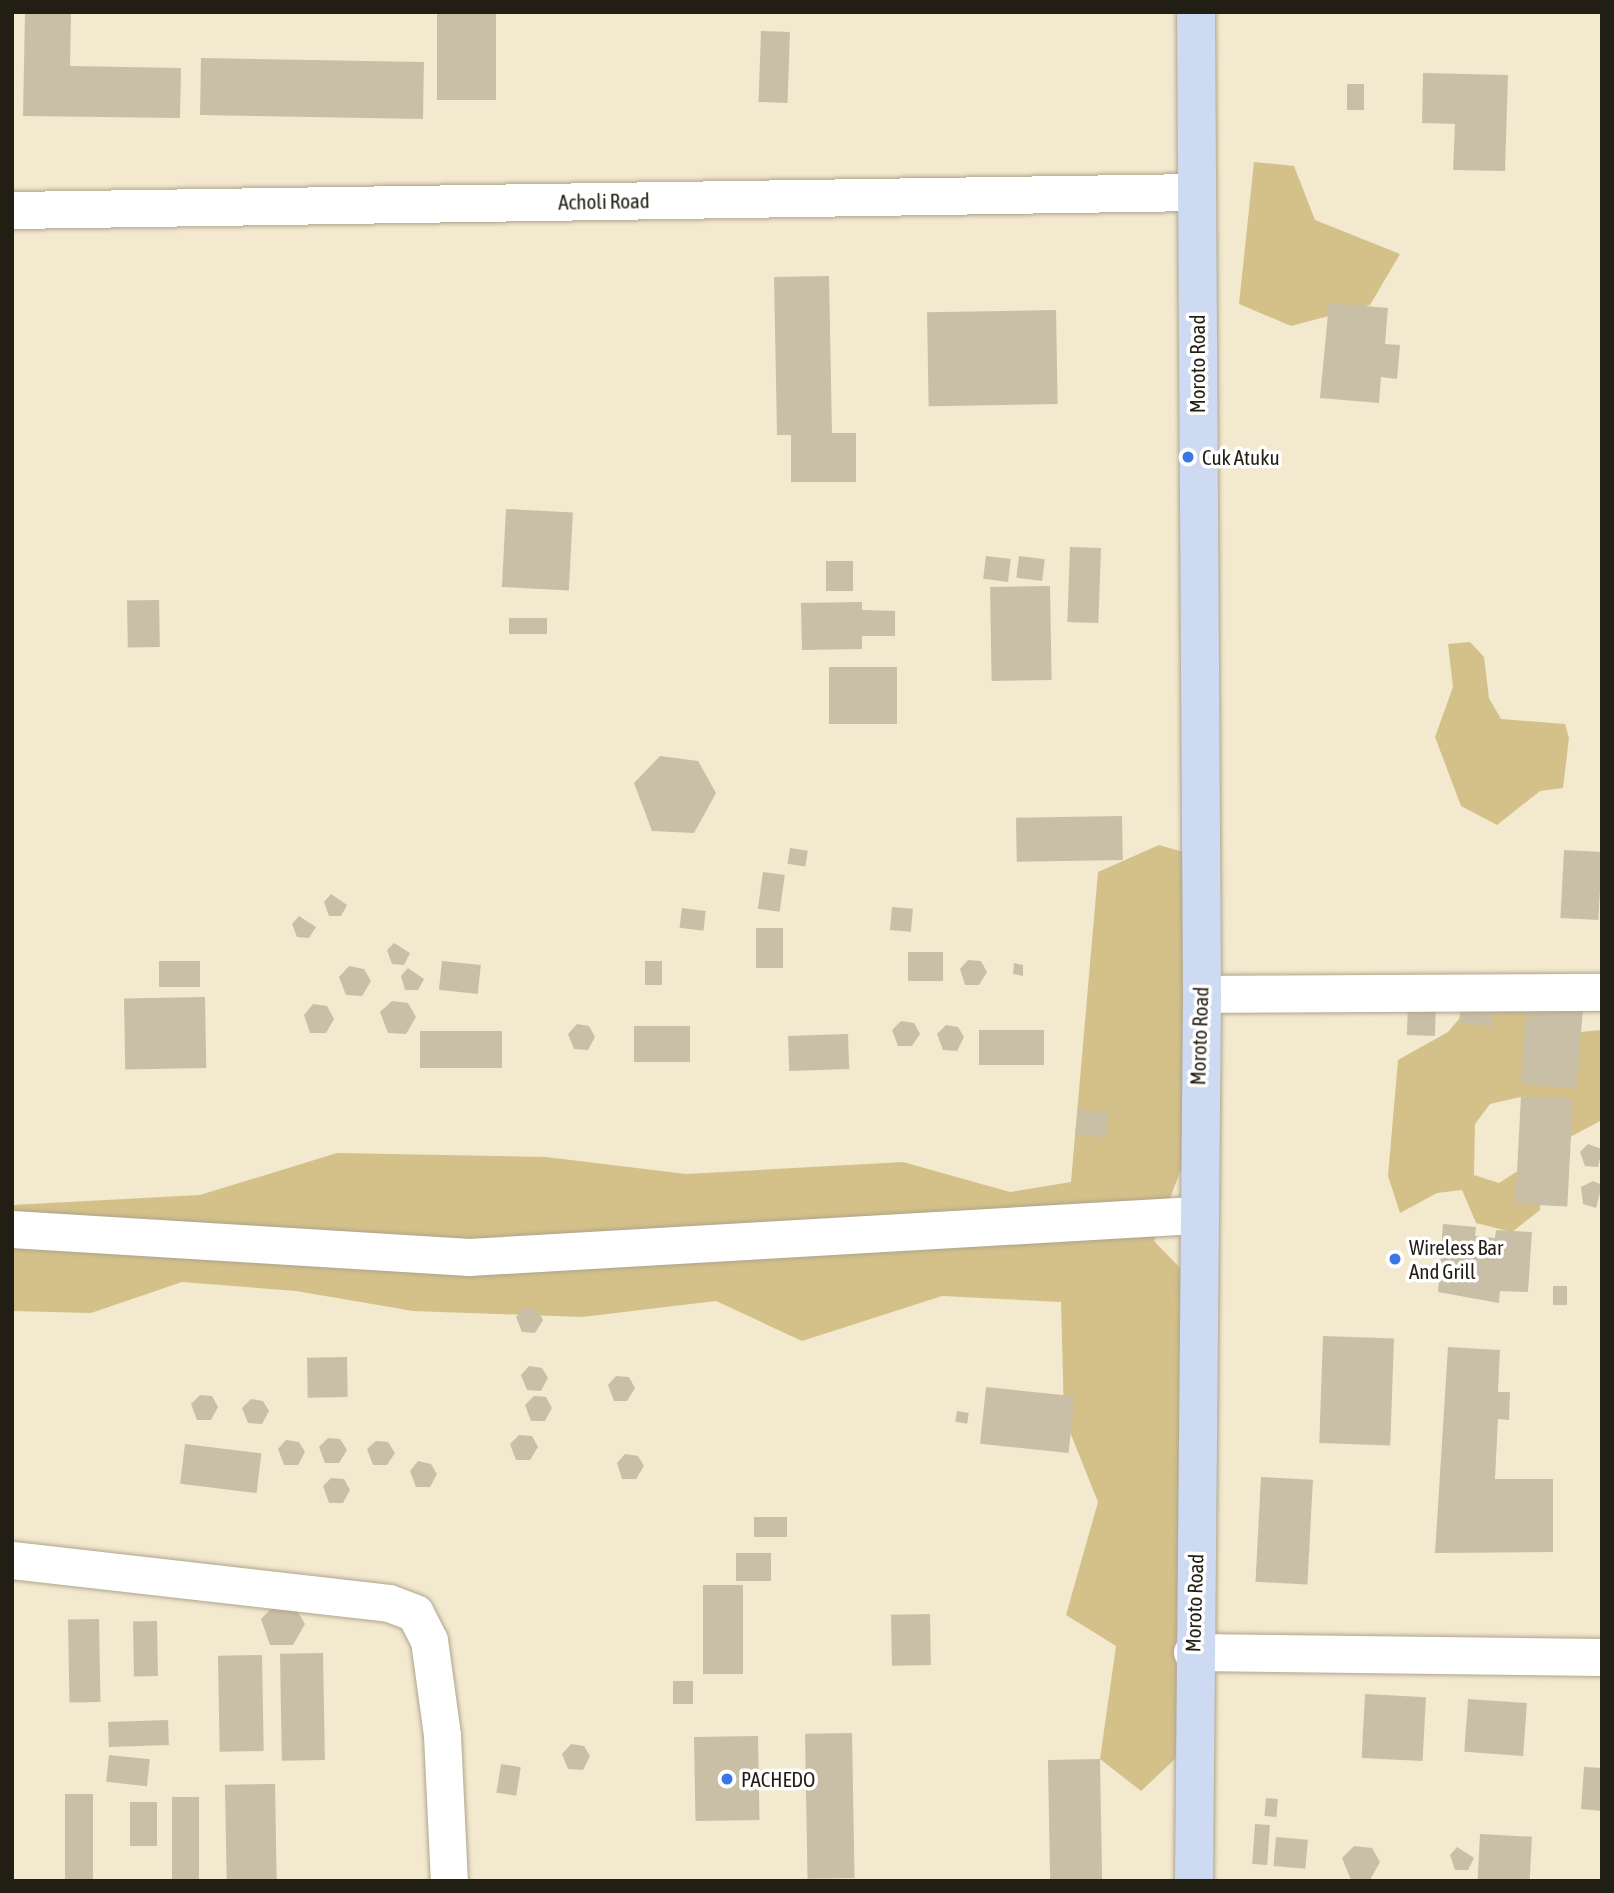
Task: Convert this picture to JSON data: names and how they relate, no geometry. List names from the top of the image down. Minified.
{"streets":{"main road":["Moroto Road"],"street":["Acholi Road"]},"crossings":[["Acholi Road","Moroto Road"]],"places":["Cuk Atuku","Wireless Bar And Grill","PACHEDO"]}
